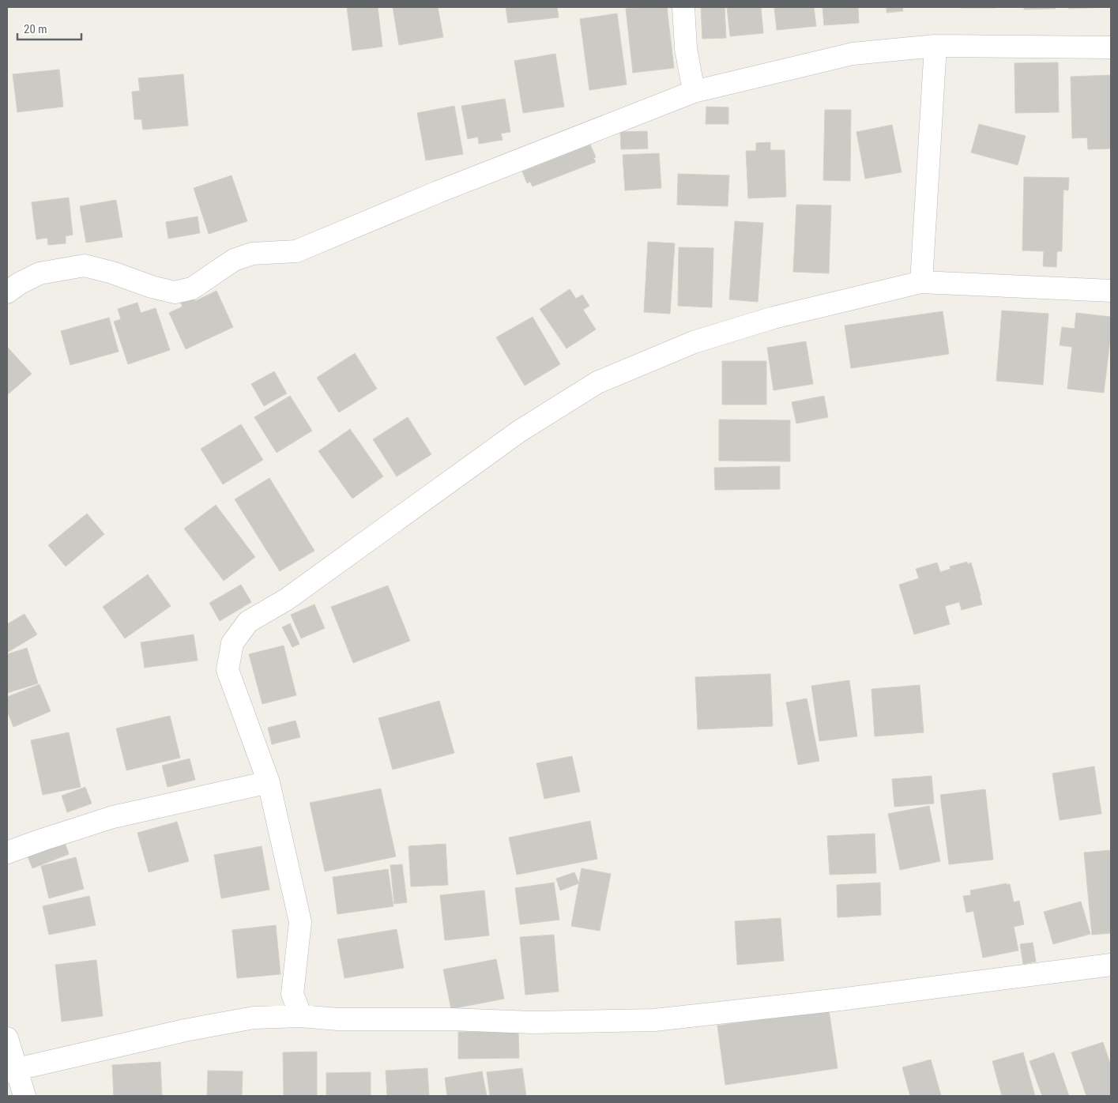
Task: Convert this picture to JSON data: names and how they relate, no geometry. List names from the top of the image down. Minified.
{"scale_bar":"20 m"}
